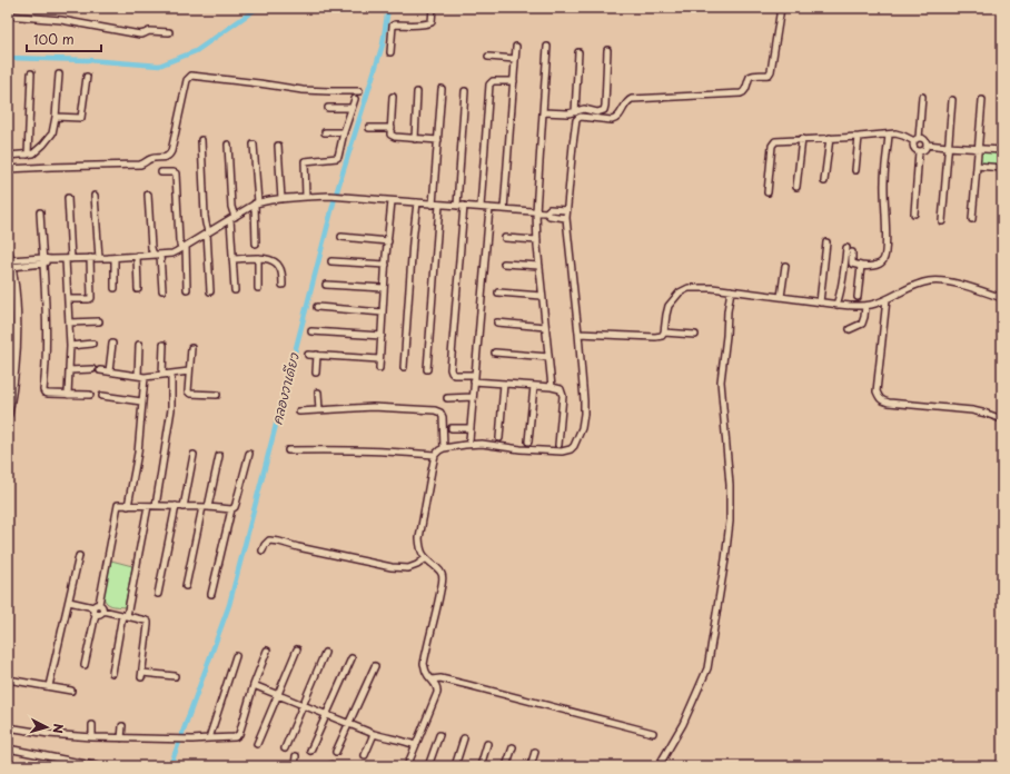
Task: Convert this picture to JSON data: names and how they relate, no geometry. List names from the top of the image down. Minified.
{"water":["คลองวาเดียว"],"scale_bar":"100 m","north":"right"}
